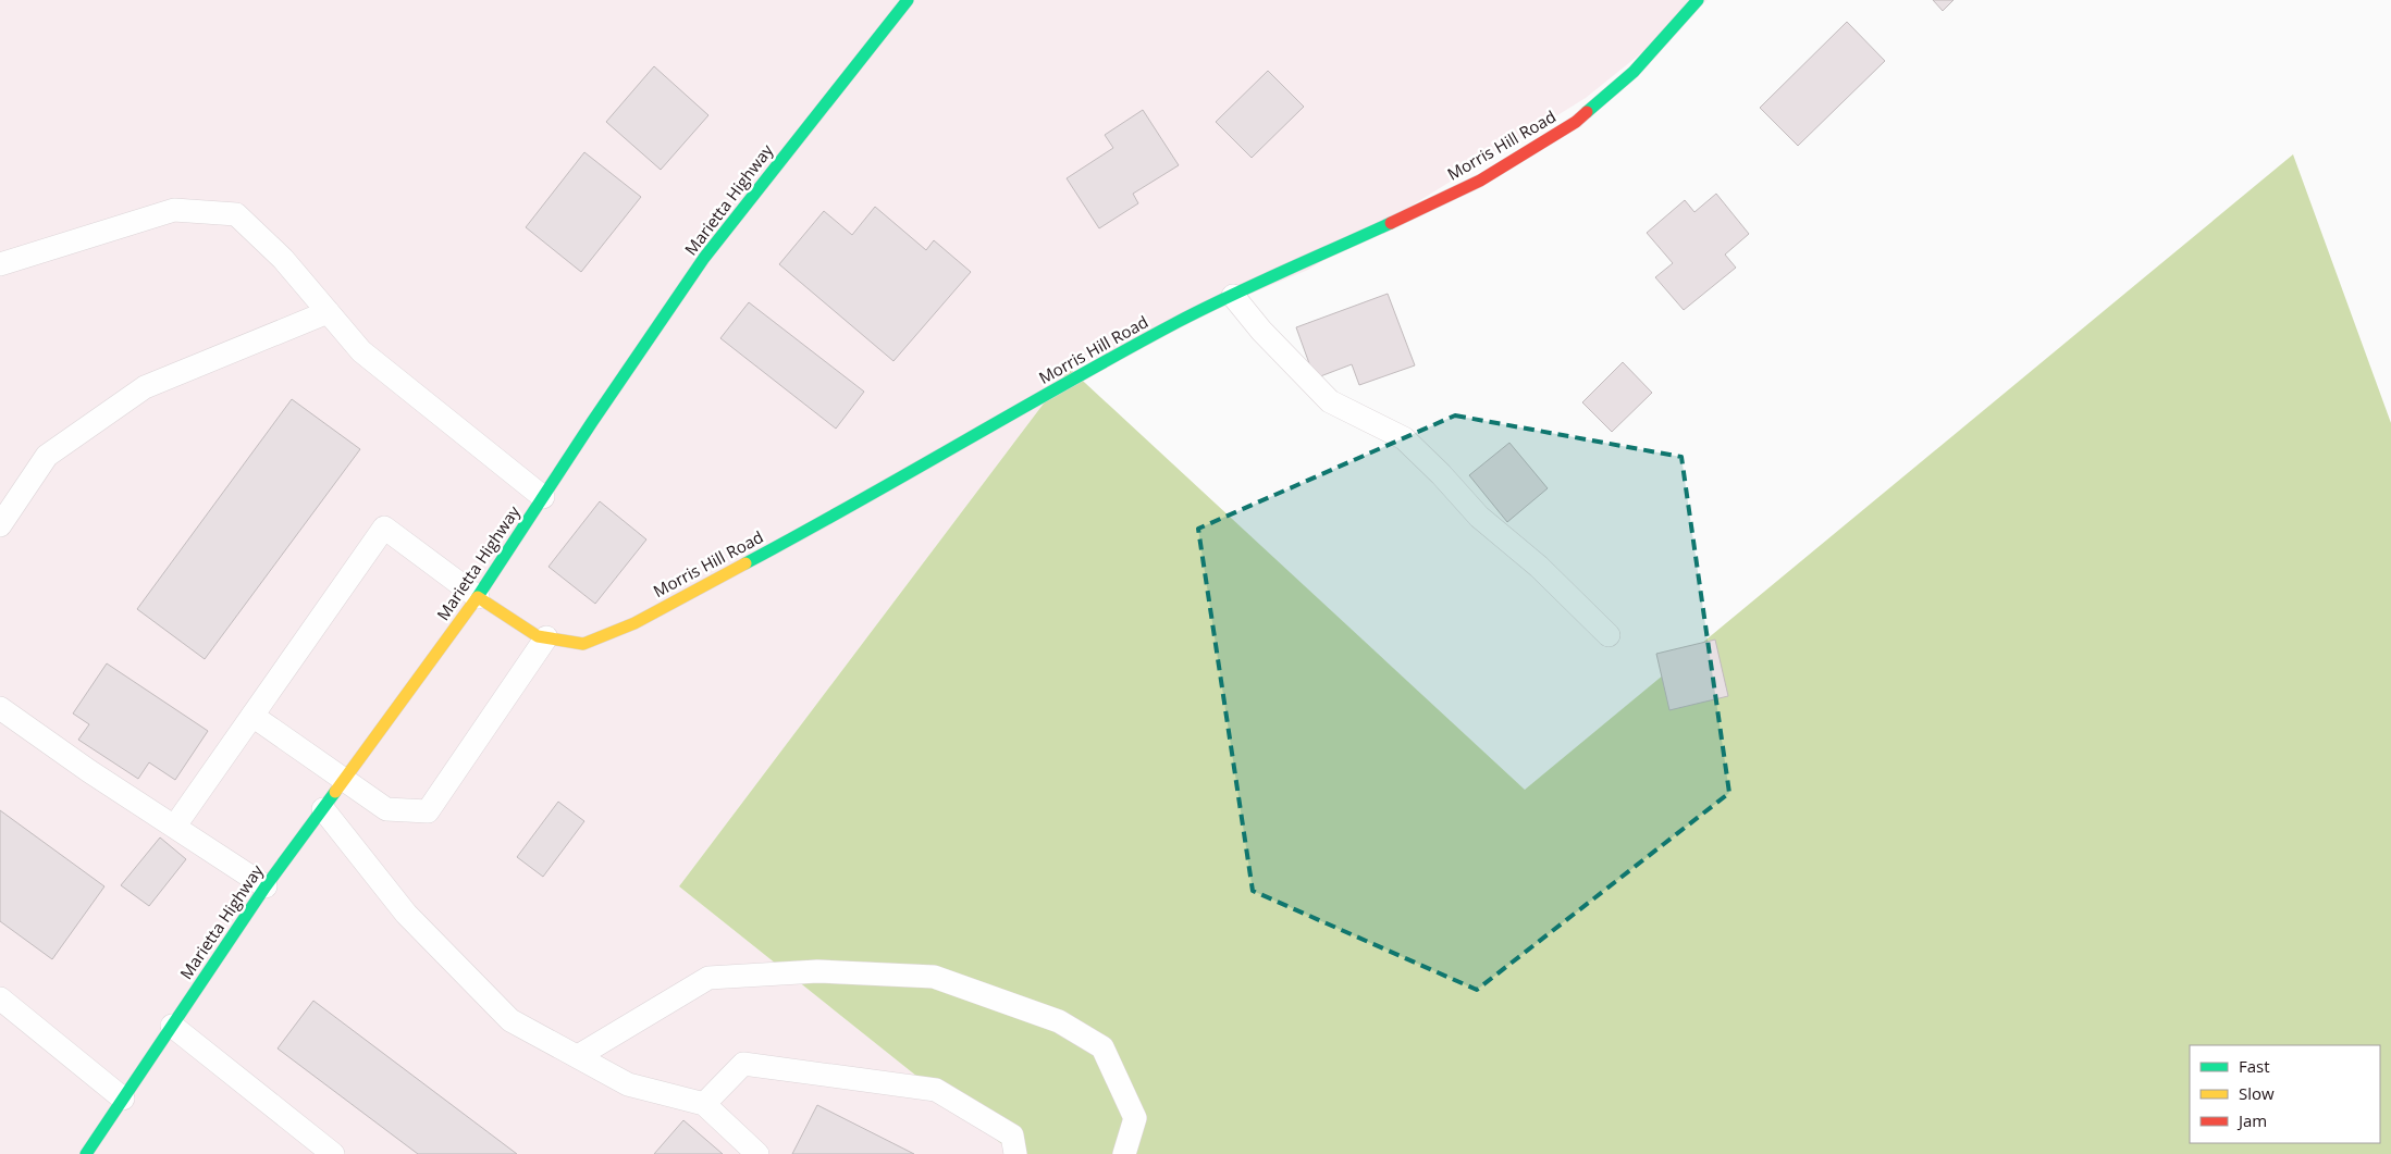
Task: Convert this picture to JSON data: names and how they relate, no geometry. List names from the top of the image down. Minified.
{"streets":{"main road":["Morris Hill Road","Marietta Highway"]},"crossings":[["Morris Hill Road","Marietta Highway"]],"legend":["Fast","Slow","Jam"]}
